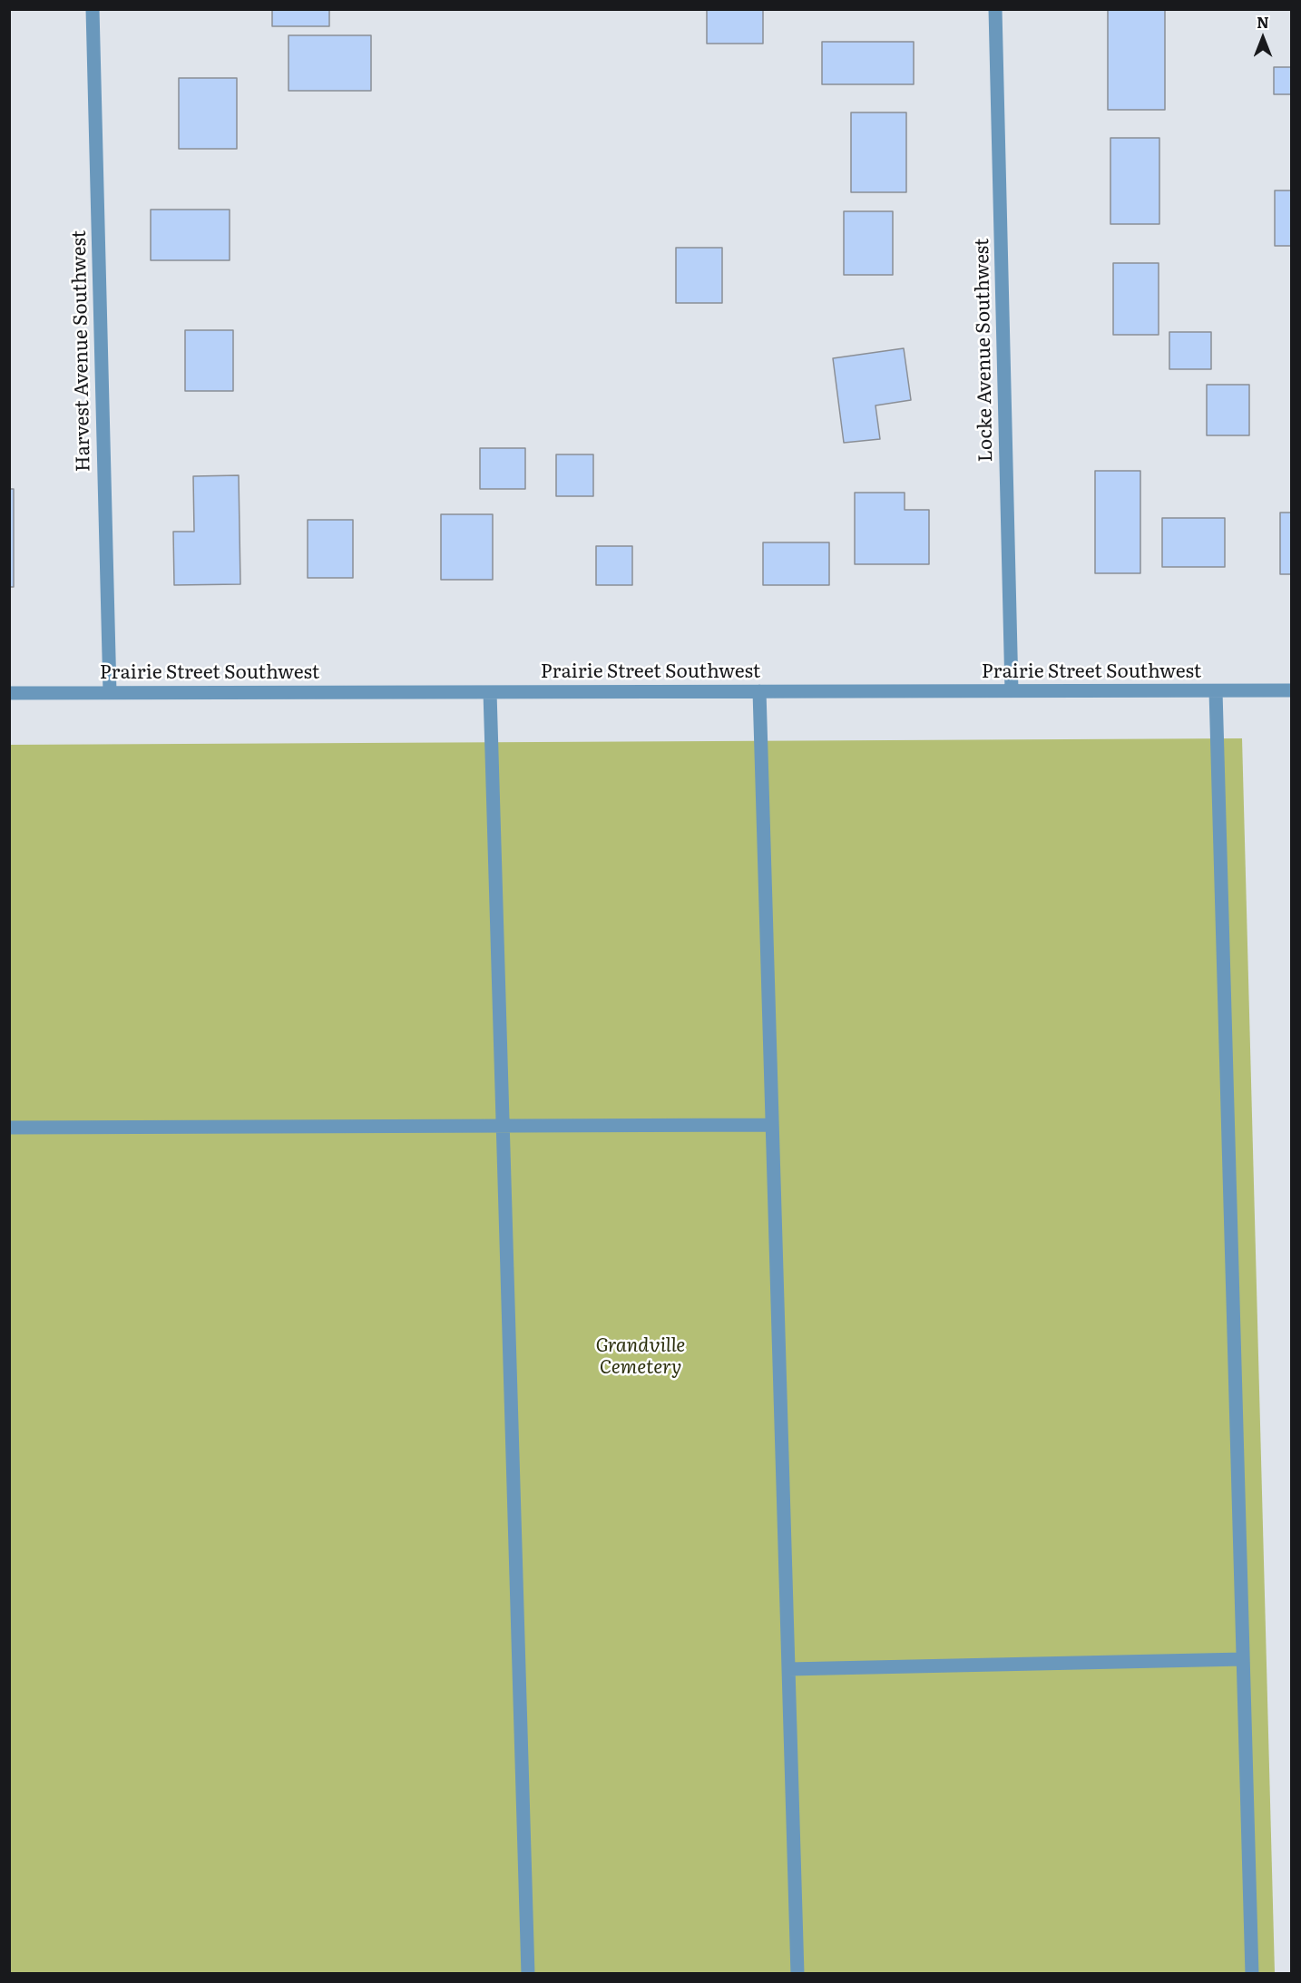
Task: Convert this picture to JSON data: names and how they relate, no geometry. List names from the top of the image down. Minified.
{"streets":{"street":["Locke Avenue Southwest","Harvest Avenue Southwest","Prairie Street Southwest"]},"crossings":[["Locke Avenue Southwest","Prairie Street Southwest"],["Harvest Avenue Southwest","Prairie Street Southwest"]],"parks":["Grandville Cemetery"],"north":"top"}
